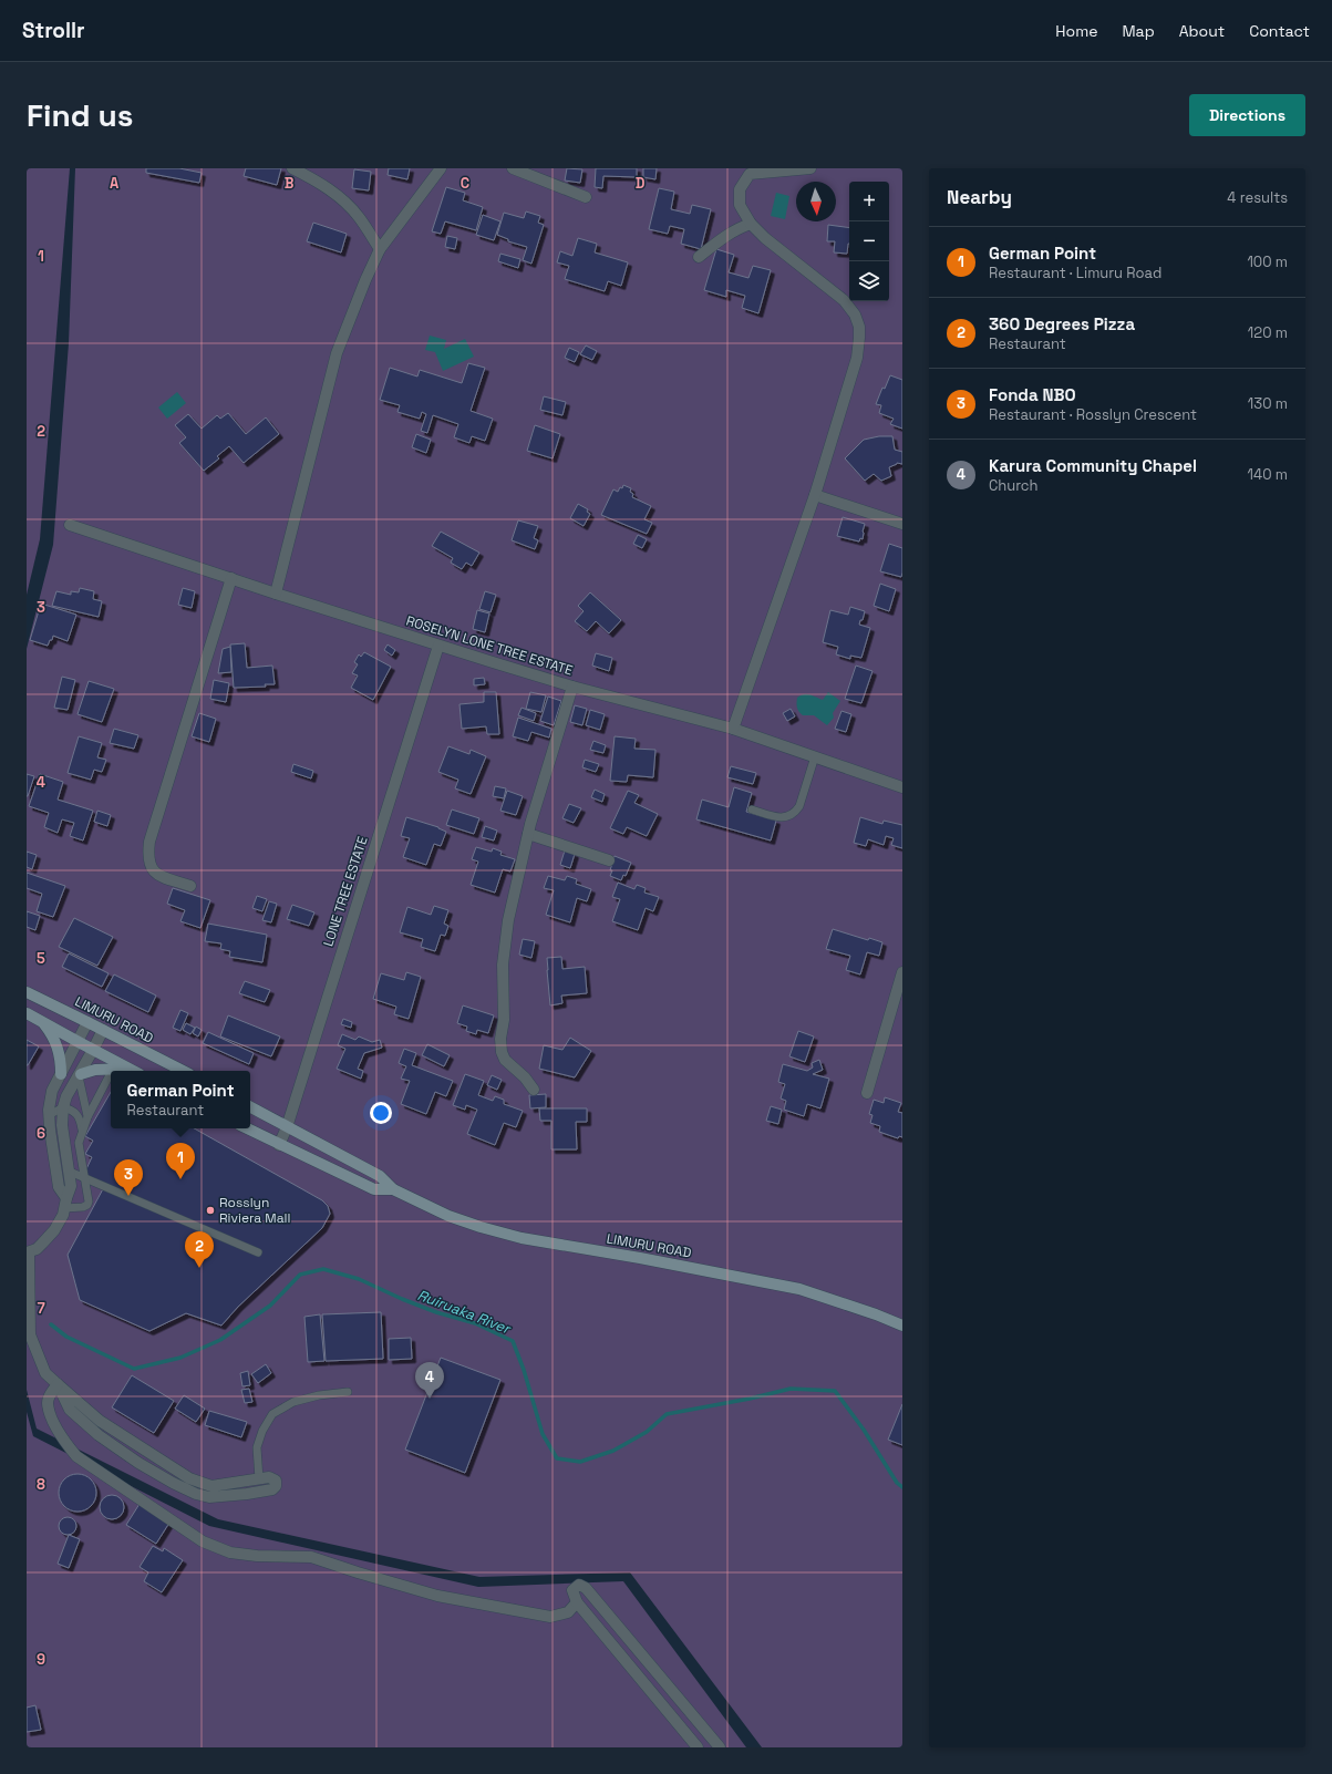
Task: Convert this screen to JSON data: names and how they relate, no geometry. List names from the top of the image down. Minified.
{"streets":{"main road":["LIMURU ROAD"],"street":["ROSELYN LONE TREE ESTATE","LONE TREE ESTATE"]},"crossings":[["ROSELYN LONE TREE ESTATE","LONE TREE ESTATE"],["LONE TREE ESTATE","LIMURU ROAD"]],"water":["Ruiruaka River"],"places":["Rosslyn Riviera Mall"],"north":"bottom","page":{"header":"Strollr","nav":["Home","Map","About","Contact"],"buttons":"Directions","title":"Find us","heading":["Nearby","4 results"],"map_buttons":["+","−"],"list":[{"mark":"1","name":"German Point","note":"Restaurant · Limuru Road","value":"100 m"},{"mark":"2","name":"360 Degrees Pizza","note":"Restaurant","value":"120 m"},{"mark":"3","name":"Fonda NBO","note":"Restaurant · Rosslyn Crescent","value":"130 m"},{"mark":"4","name":"Karura Community Chapel","note":"Church","value":"140 m"}],"popup":["German Point","Restaurant"],"pins":["1","3","2","4"]},"grid":{"columns":["A","B","C","D"],"rows":["1","2","3","4","5","6","7","8","9"]}}
